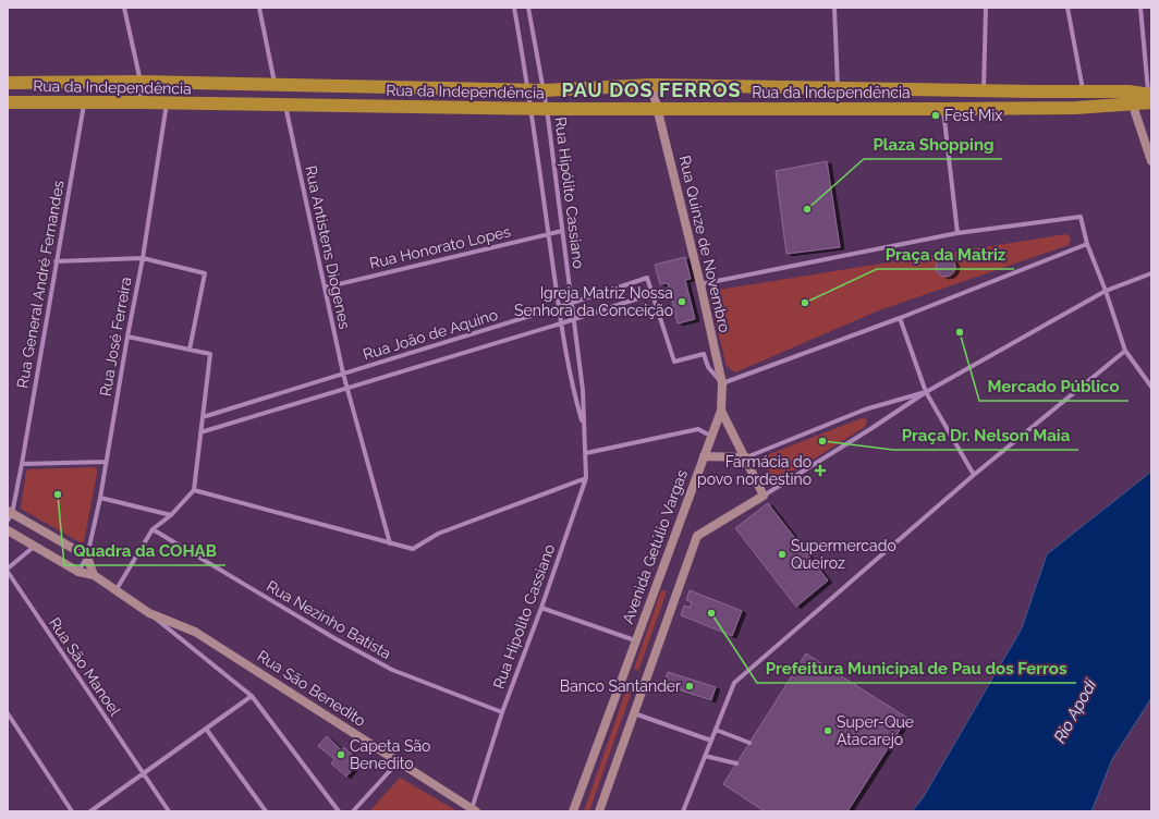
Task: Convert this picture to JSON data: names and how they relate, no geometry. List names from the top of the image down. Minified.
{"streets":{"highway":["Rua da Independência"],"main road":["Rua Quinze de Novembro","Avenida Getúlio Vargas","Rua São Benedito"],"street":["Rua Hipólito Cassiano","Rua Antistens Diogenes","Rua Honorato Lopes","Rua General André Fernandes","Rua João de Aquino","Rua José Ferreira","Rua Hipolito Cassiano","Rua Nezinho Batista","Rua São Manoel"]},"crossings":[["Rua da Independência","Rua Hipólito Cassiano"],["Rua da Independência","Rua Quinze de Novembro"],["Rua da Independência","Rua Antistens Diogenes"],["Rua da Independência","Rua General André Fernandes"],["Rua da Independência","Rua José Ferreira"],["Rua Hipólito Cassiano","Rua Honorato Lopes"],["Rua Hipólito Cassiano","Rua João de Aquino"],["Rua Hipólito Cassiano","Rua Hipolito Cassiano"],["Rua Quinze de Novembro","Avenida Getúlio Vargas"],["Rua Antistens Diogenes","Rua Honorato Lopes"],["Rua Antistens Diogenes","Rua João de Aquino"],["Rua José Ferreira","Rua São Benedito"],["Rua Hipolito Cassiano","Rua Nezinho Batista"],["Rua Hipolito Cassiano","Rua São Benedito"]],"districts":["PAU DOS FERROS"],"water":["Rio Apodi"],"places":{"other":["Fest Mix","Plaza Shopping","Igreja Matriz Nossa Senhora da Conceição","Praça da Matriz","Mercado Público","Praça Dr. Nelson Maia","Quadra da COHAB","Supermercado Queiroz","Prefeitura Municipal de Pau dos Ferros","Banco Santander","Super-Que Atacarejo","Capeta São Benedito"],"health":["Farmácia do povo nordestino"]}}
